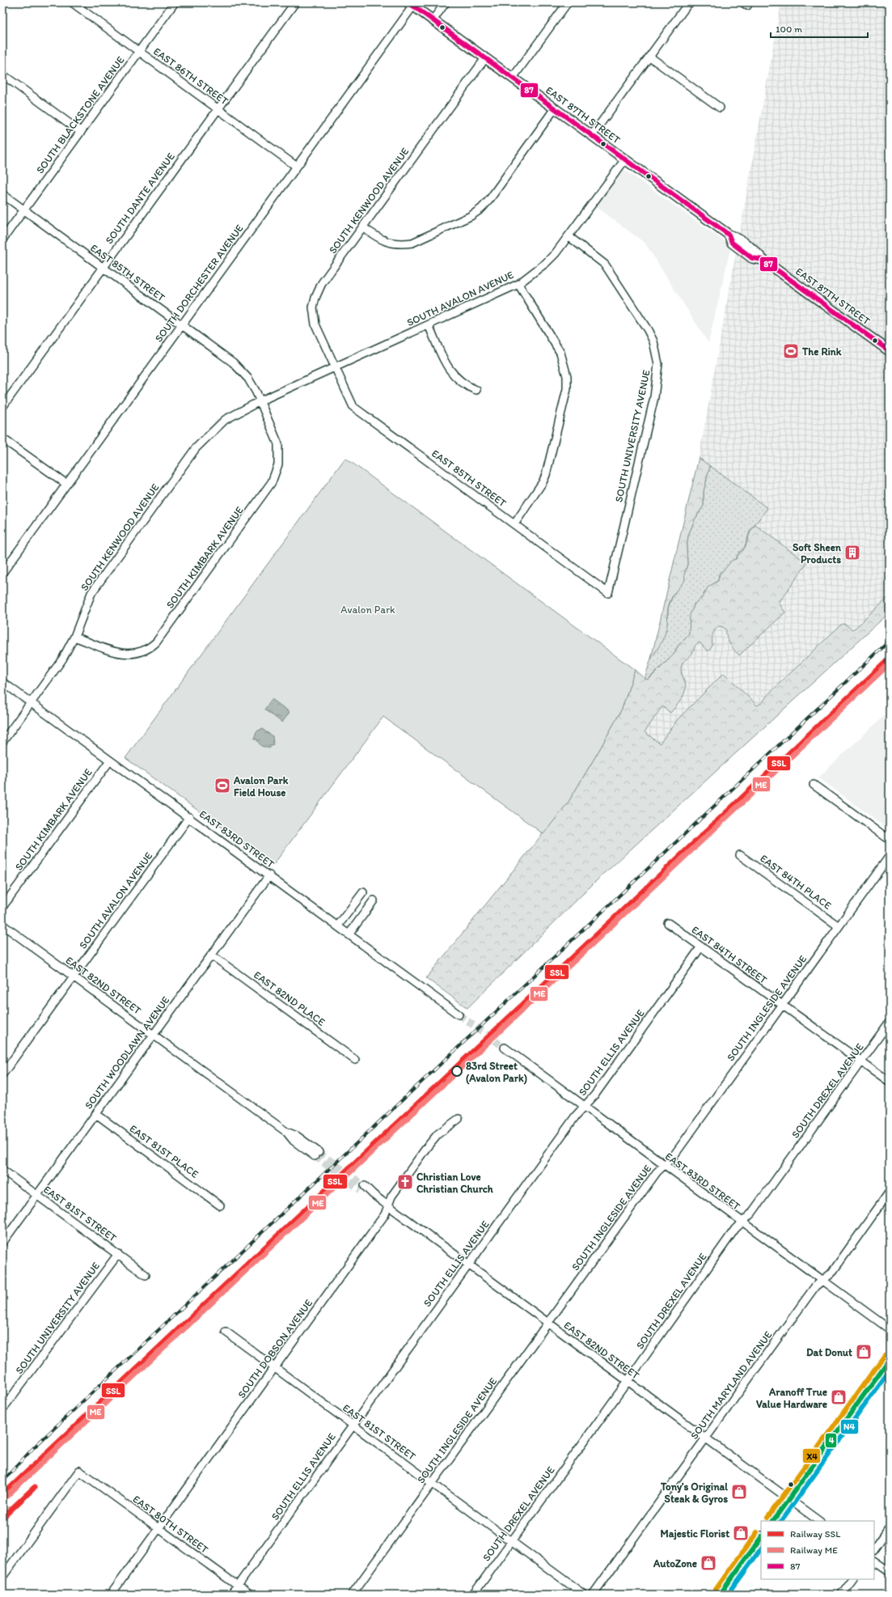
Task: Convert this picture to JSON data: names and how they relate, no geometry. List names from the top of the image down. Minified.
{"streets":{"main road":["EAST 87TH STREET"],"street":["EAST 86TH STREET","SOUTH BLACKSTONE AVENUE","SOUTH DANTE AVENUE","SOUTH KENWOOD AVENUE","EAST 85TH STREET","SOUTH DORCHESTER AVENUE","SOUTH AVALON AVENUE","SOUTH UNIVERSITY AVENUE","SOUTH KIMBARK AVENUE","EAST 83RD STREET","EAST 84TH PLACE","EAST 84TH STREET","EAST 82ND STREET","EAST 82ND PLACE","SOUTH INGLESIDE AVENUE","SOUTH WOODLAWN AVENUE","SOUTH ELLIS AVENUE","SOUTH DREXEL AVENUE","EAST 81ST PLACE","EAST 81ST STREET","SOUTH DOBSON AVENUE","SOUTH MARYLAND AVENUE","EAST 80TH STREET"]},"crossings":[["EAST 86TH STREET","SOUTH BLACKSTONE AVENUE"],["EAST 86TH STREET","SOUTH DANTE AVENUE"],["EAST 86TH STREET","SOUTH DORCHESTER AVENUE"],["SOUTH BLACKSTONE AVENUE","EAST 85TH STREET"],["EAST 87TH STREET","SOUTH KENWOOD AVENUE"],["EAST 87TH STREET","SOUTH DORCHESTER AVENUE"],["EAST 87TH STREET","SOUTH AVALON AVENUE"],["SOUTH DANTE AVENUE","EAST 85TH STREET"],["SOUTH KENWOOD AVENUE","EAST 85TH STREET"],["SOUTH KENWOOD AVENUE","SOUTH AVALON AVENUE"],["SOUTH KENWOOD AVENUE","SOUTH KIMBARK AVENUE"],["SOUTH KENWOOD AVENUE","EAST 83RD STREET"],["EAST 85TH STREET","SOUTH DORCHESTER AVENUE"],["EAST 85TH STREET","SOUTH AVALON AVENUE"],["EAST 85TH STREET","SOUTH UNIVERSITY AVENUE"],["EAST 85TH STREET","SOUTH KIMBARK AVENUE"],["SOUTH AVALON AVENUE","SOUTH UNIVERSITY AVENUE"],["SOUTH AVALON AVENUE","SOUTH KIMBARK AVENUE"],["SOUTH AVALON AVENUE","EAST 83RD STREET"],["SOUTH AVALON AVENUE","EAST 82ND STREET"],["SOUTH UNIVERSITY AVENUE","EAST 81ST STREET"],["SOUTH KIMBARK AVENUE","EAST 83RD STREET"],["EAST 83RD STREET","SOUTH INGLESIDE AVENUE"],["EAST 83RD STREET","SOUTH WOODLAWN AVENUE"],["EAST 83RD STREET","SOUTH ELLIS AVENUE"],["EAST 83RD STREET","SOUTH DREXEL AVENUE"],["EAST 83RD STREET","SOUTH MARYLAND AVENUE"],["EAST 84TH PLACE","SOUTH INGLESIDE AVENUE"],["EAST 84TH STREET","SOUTH INGLESIDE AVENUE"],["EAST 84TH STREET","SOUTH ELLIS AVENUE"],["EAST 84TH STREET","SOUTH DREXEL AVENUE"],["EAST 82ND STREET","SOUTH INGLESIDE AVENUE"],["EAST 82ND STREET","SOUTH WOODLAWN AVENUE"],["EAST 82ND STREET","SOUTH ELLIS AVENUE"],["EAST 82ND STREET","SOUTH DREXEL AVENUE"],["EAST 82ND STREET","SOUTH DOBSON AVENUE"],["EAST 82ND STREET","SOUTH MARYLAND AVENUE"],["EAST 82ND PLACE","SOUTH WOODLAWN AVENUE"],["SOUTH INGLESIDE AVENUE","EAST 81ST STREET"],["SOUTH WOODLAWN AVENUE","EAST 81ST PLACE"],["SOUTH WOODLAWN AVENUE","EAST 81ST STREET"],["SOUTH ELLIS AVENUE","EAST 81ST STREET"],["SOUTH ELLIS AVENUE","EAST 80TH STREET"],["SOUTH DREXEL AVENUE","EAST 81ST STREET"],["EAST 81ST STREET","SOUTH DOBSON AVENUE"],["SOUTH DOBSON AVENUE","EAST 80TH STREET"]],"parks":["Avalon Park"],"places":{"sports":["The Rink","Avalon Park Field House"],"building":["Soft Sheen Products"],"other":["83rd Street (Avalon Park)"],"church":["Christian Love Christian Church"],"shop":["Dat Donut","Aranoff True Value Hardware","Tony’s Original Steak & Gyros","Majestic Florist","AutoZone"]},"lines":["transit line 87","rail line SSL","rail line ME","transit line X4","transit line 4","transit line N4"],"legend":["Railway SSL","Railway ME","87"],"scale_bar":"100 m"}
